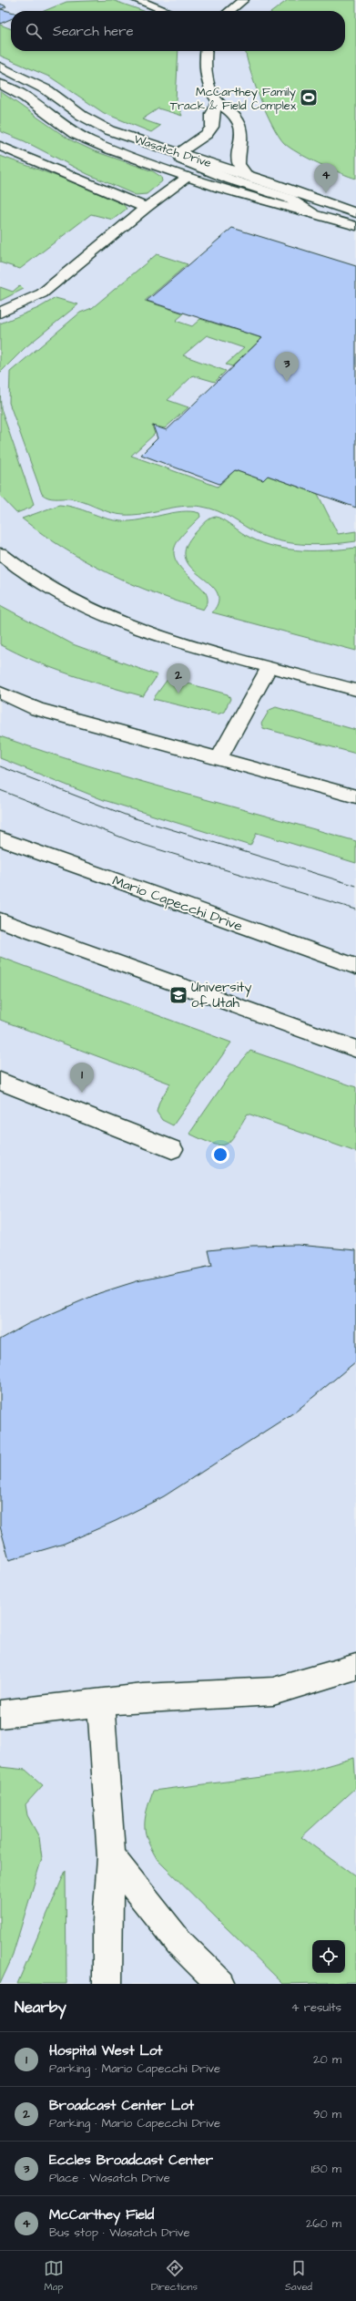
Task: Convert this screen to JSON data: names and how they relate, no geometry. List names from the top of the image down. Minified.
{"streets":{"street":["Wasatch Drive","Mario Capecchi Drive"]},"places":{"sports":["McCarthey Family Track & Field Complex"],"school or university":["University of Utah"]},"page":{"search":"Search here","pins":["4","3","2","1"],"heading":["Nearby","4 results"],"list":[{"mark":"1","name":"Hospital West Lot","note":"Parking · Mario Capecchi Drive","value":"20 m"},{"mark":"2","name":"Broadcast Center Lot","note":"Parking · Mario Capecchi Drive","value":"90 m"},{"mark":"3","name":"Eccles Broadcast Center","note":"Place · Wasatch Drive","value":"180 m"},{"mark":"4","name":"McCarthey Field","note":"Bus stop · Wasatch Drive","value":"260 m"}],"nav":["Map","Directions","Saved"]}}
